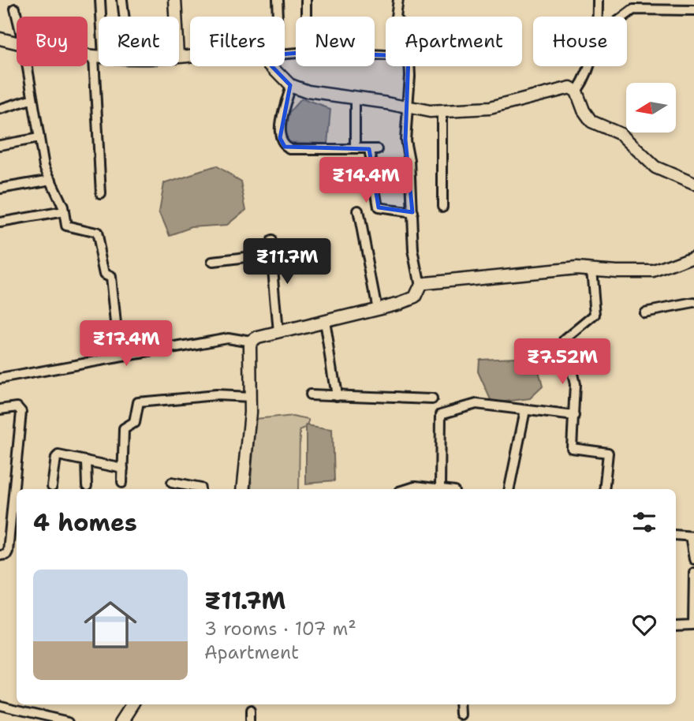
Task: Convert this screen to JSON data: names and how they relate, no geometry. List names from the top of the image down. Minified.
{"north":"left","page":{"chip":["Buy","Rent","Filters","New","Apartment","House"],"price":["₹14.4M","₹11.7M","₹17.4M","₹7.52M"],"heading":"4 homes","list":[{"name":"₹11.7M","note":"3 rooms · 107 m² · Apartment"}]}}
